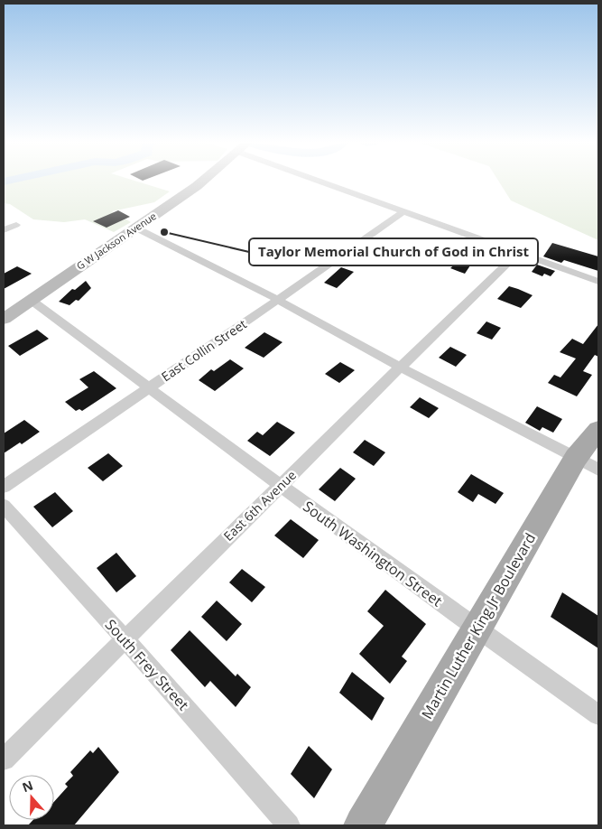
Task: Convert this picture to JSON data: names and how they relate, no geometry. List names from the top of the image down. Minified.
{"streets":{"main road":["Martin Luther King Jr Boulevard"],"street":["G W Jackson Avenue","East Collin Street","East 6th Avenue","South Washington Street","South Frey Street"]},"crossings":[["G W Jackson Avenue","South Washington Street"],["East Collin Street","South Washington Street"],["East 6th Avenue","South Washington Street"],["East 6th Avenue","South Frey Street"],["South Washington Street","Martin Luther King Jr Boulevard"]],"places":["Taylor Memorial Church of God in Christ"],"north":"top"}
